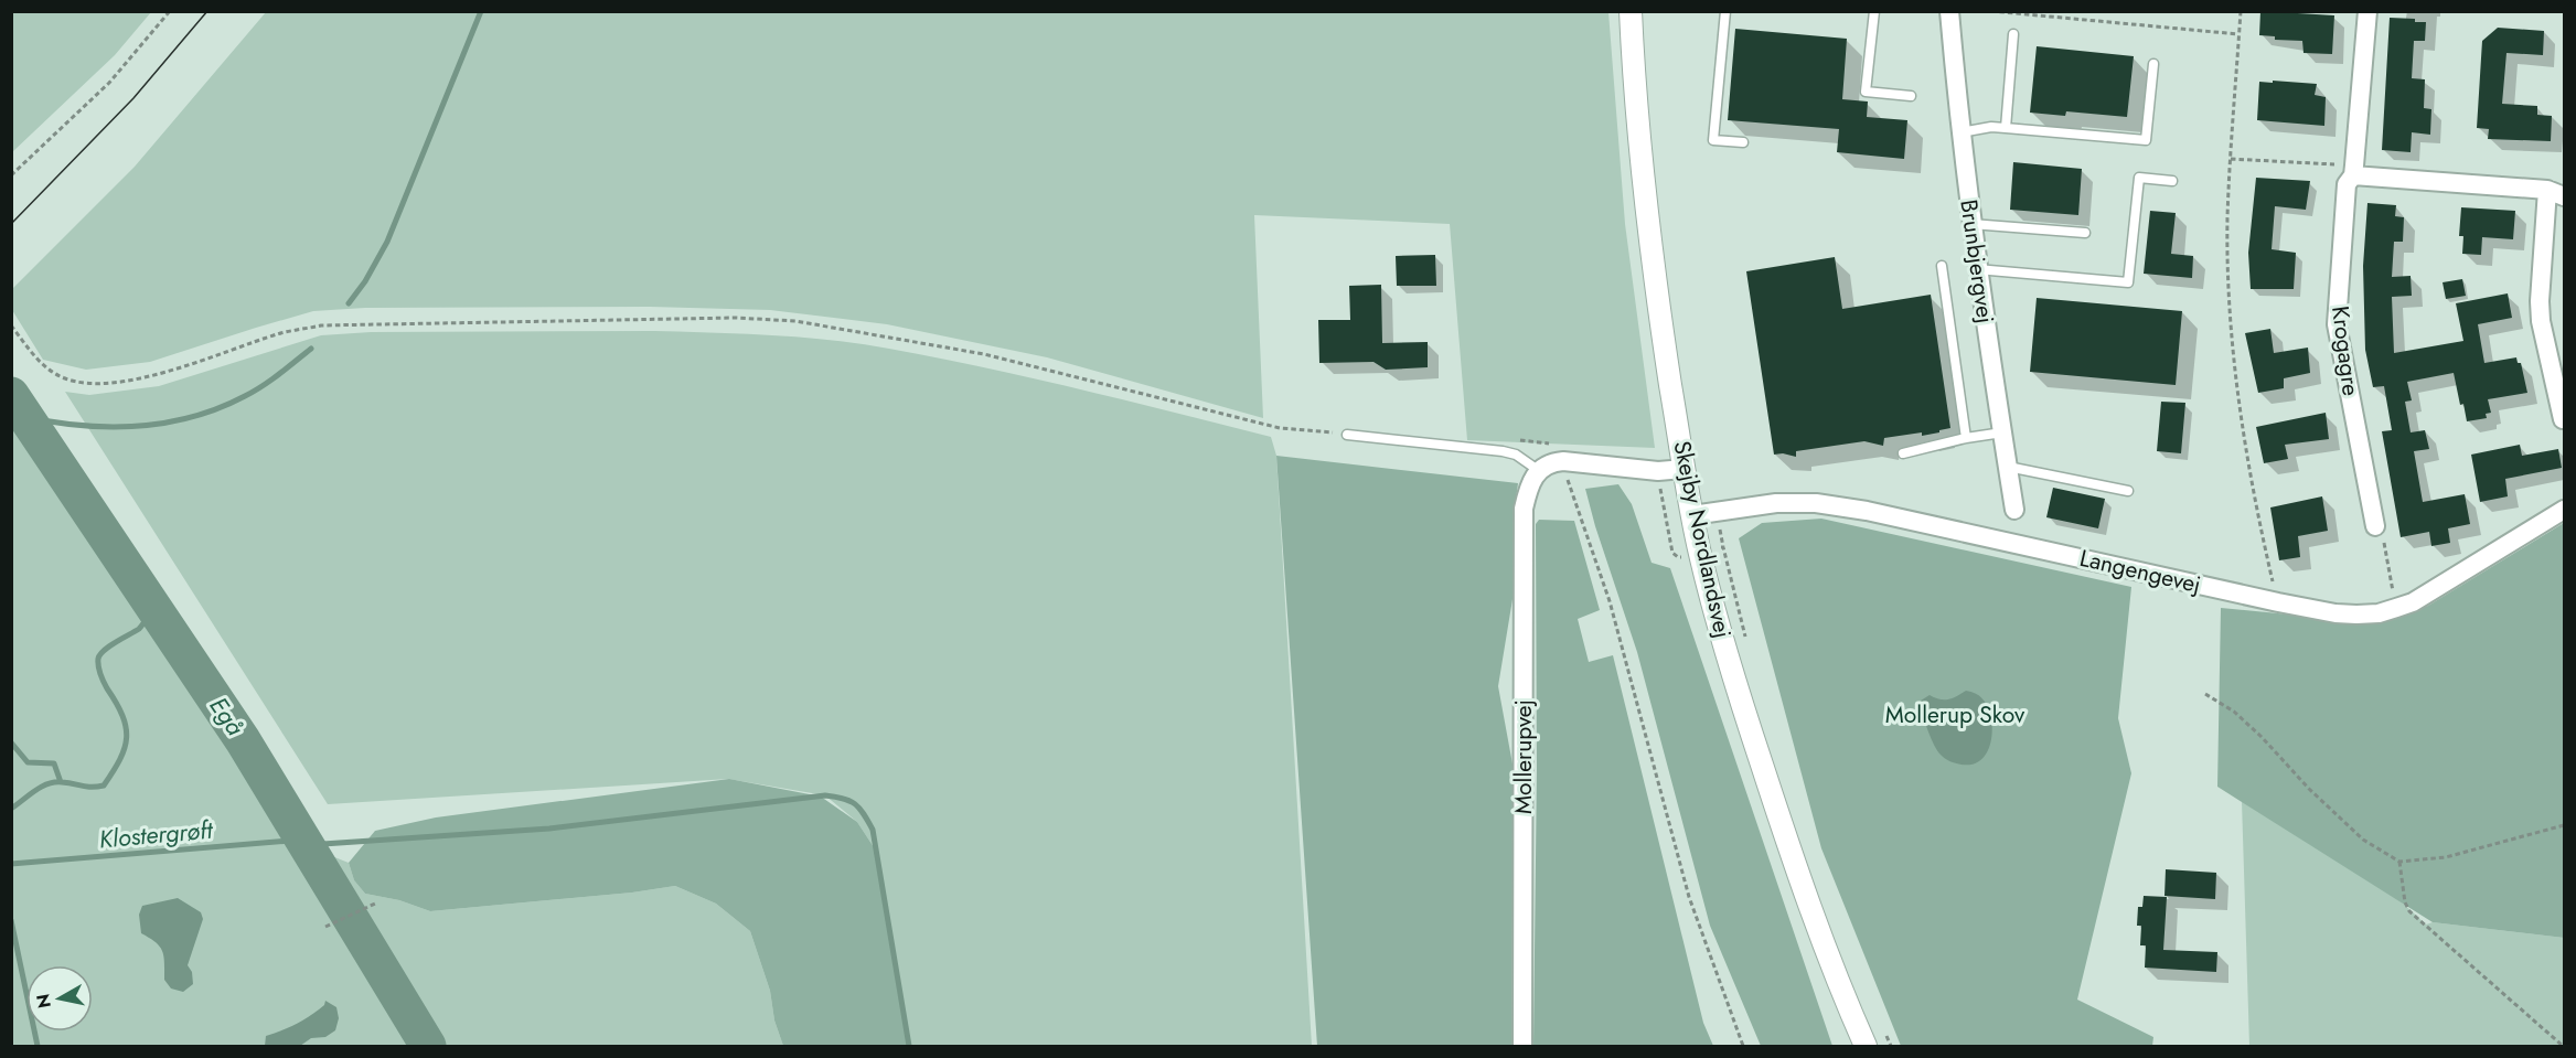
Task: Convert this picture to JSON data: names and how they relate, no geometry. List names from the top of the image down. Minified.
{"streets":{"street":["Brunbjergvej","Krogagre","Skejby Nordlandsvej","Langengevej","Mollerupvej"]},"crossings":[["Skejby Nordlandsvej","Langengevej"]],"water":["Egå","Klostergrøft"],"parks":["Mollerup Skov"],"north":"left"}
